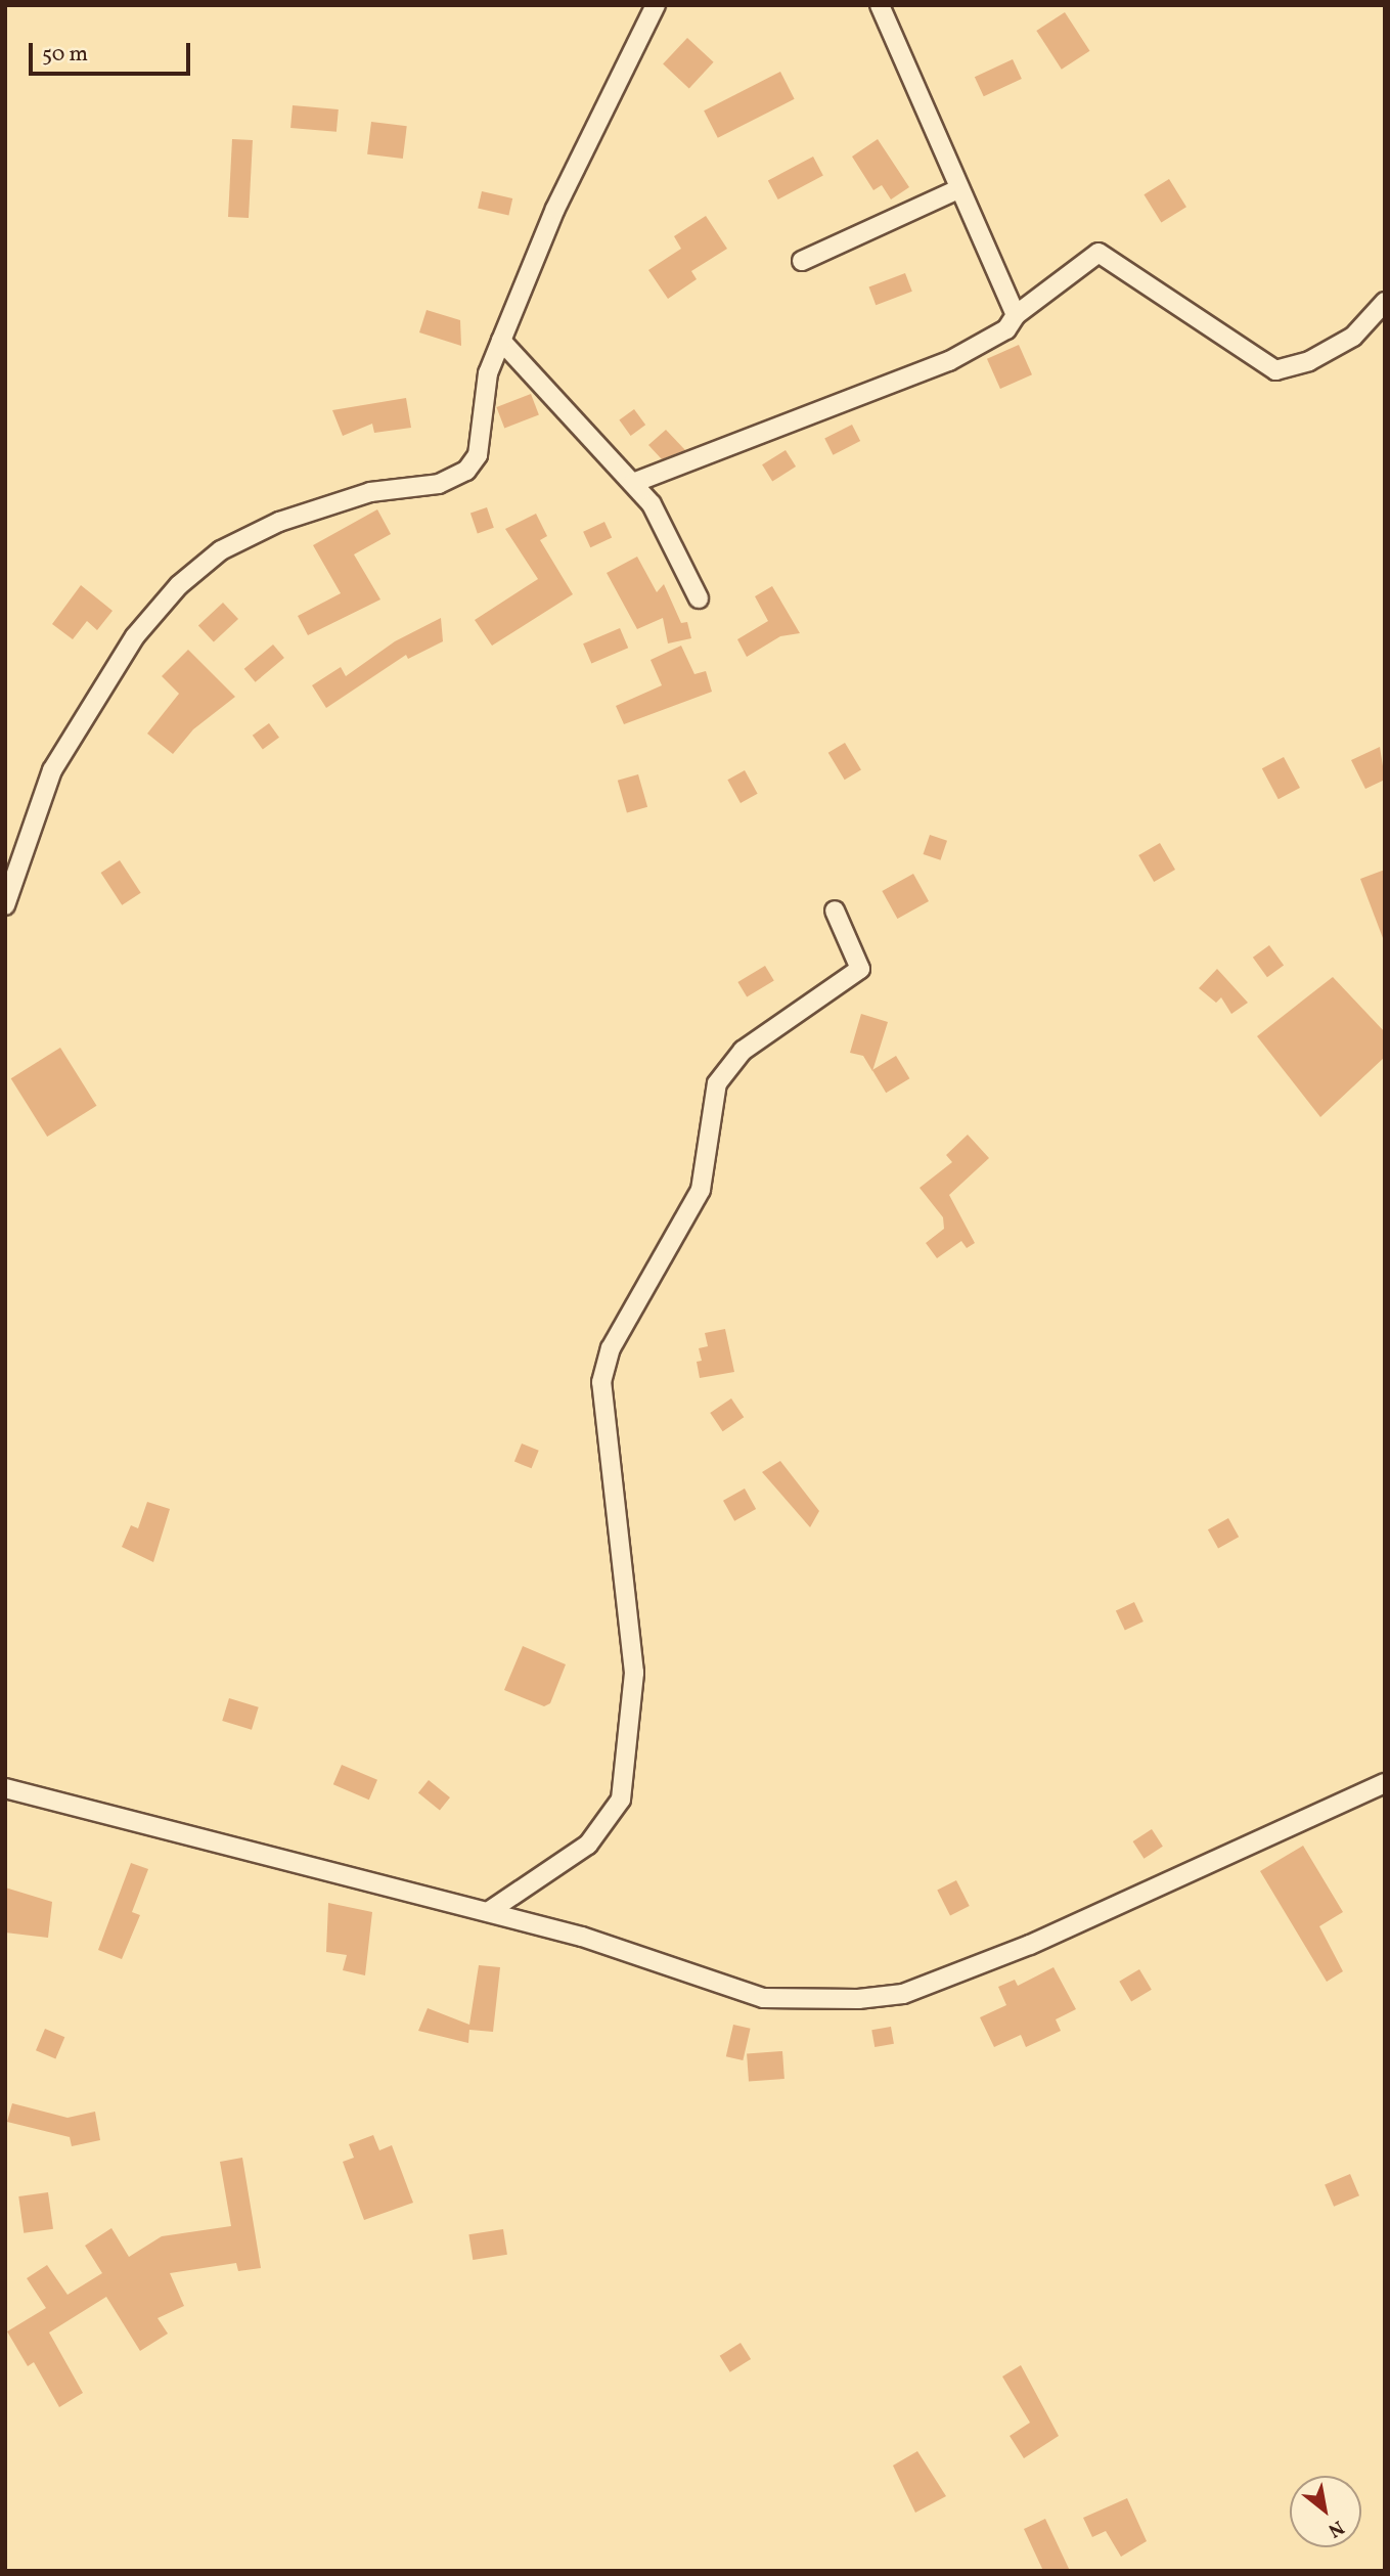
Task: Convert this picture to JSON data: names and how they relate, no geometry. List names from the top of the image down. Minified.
{"scale_bar":"50 m","north":"bottom right"}
